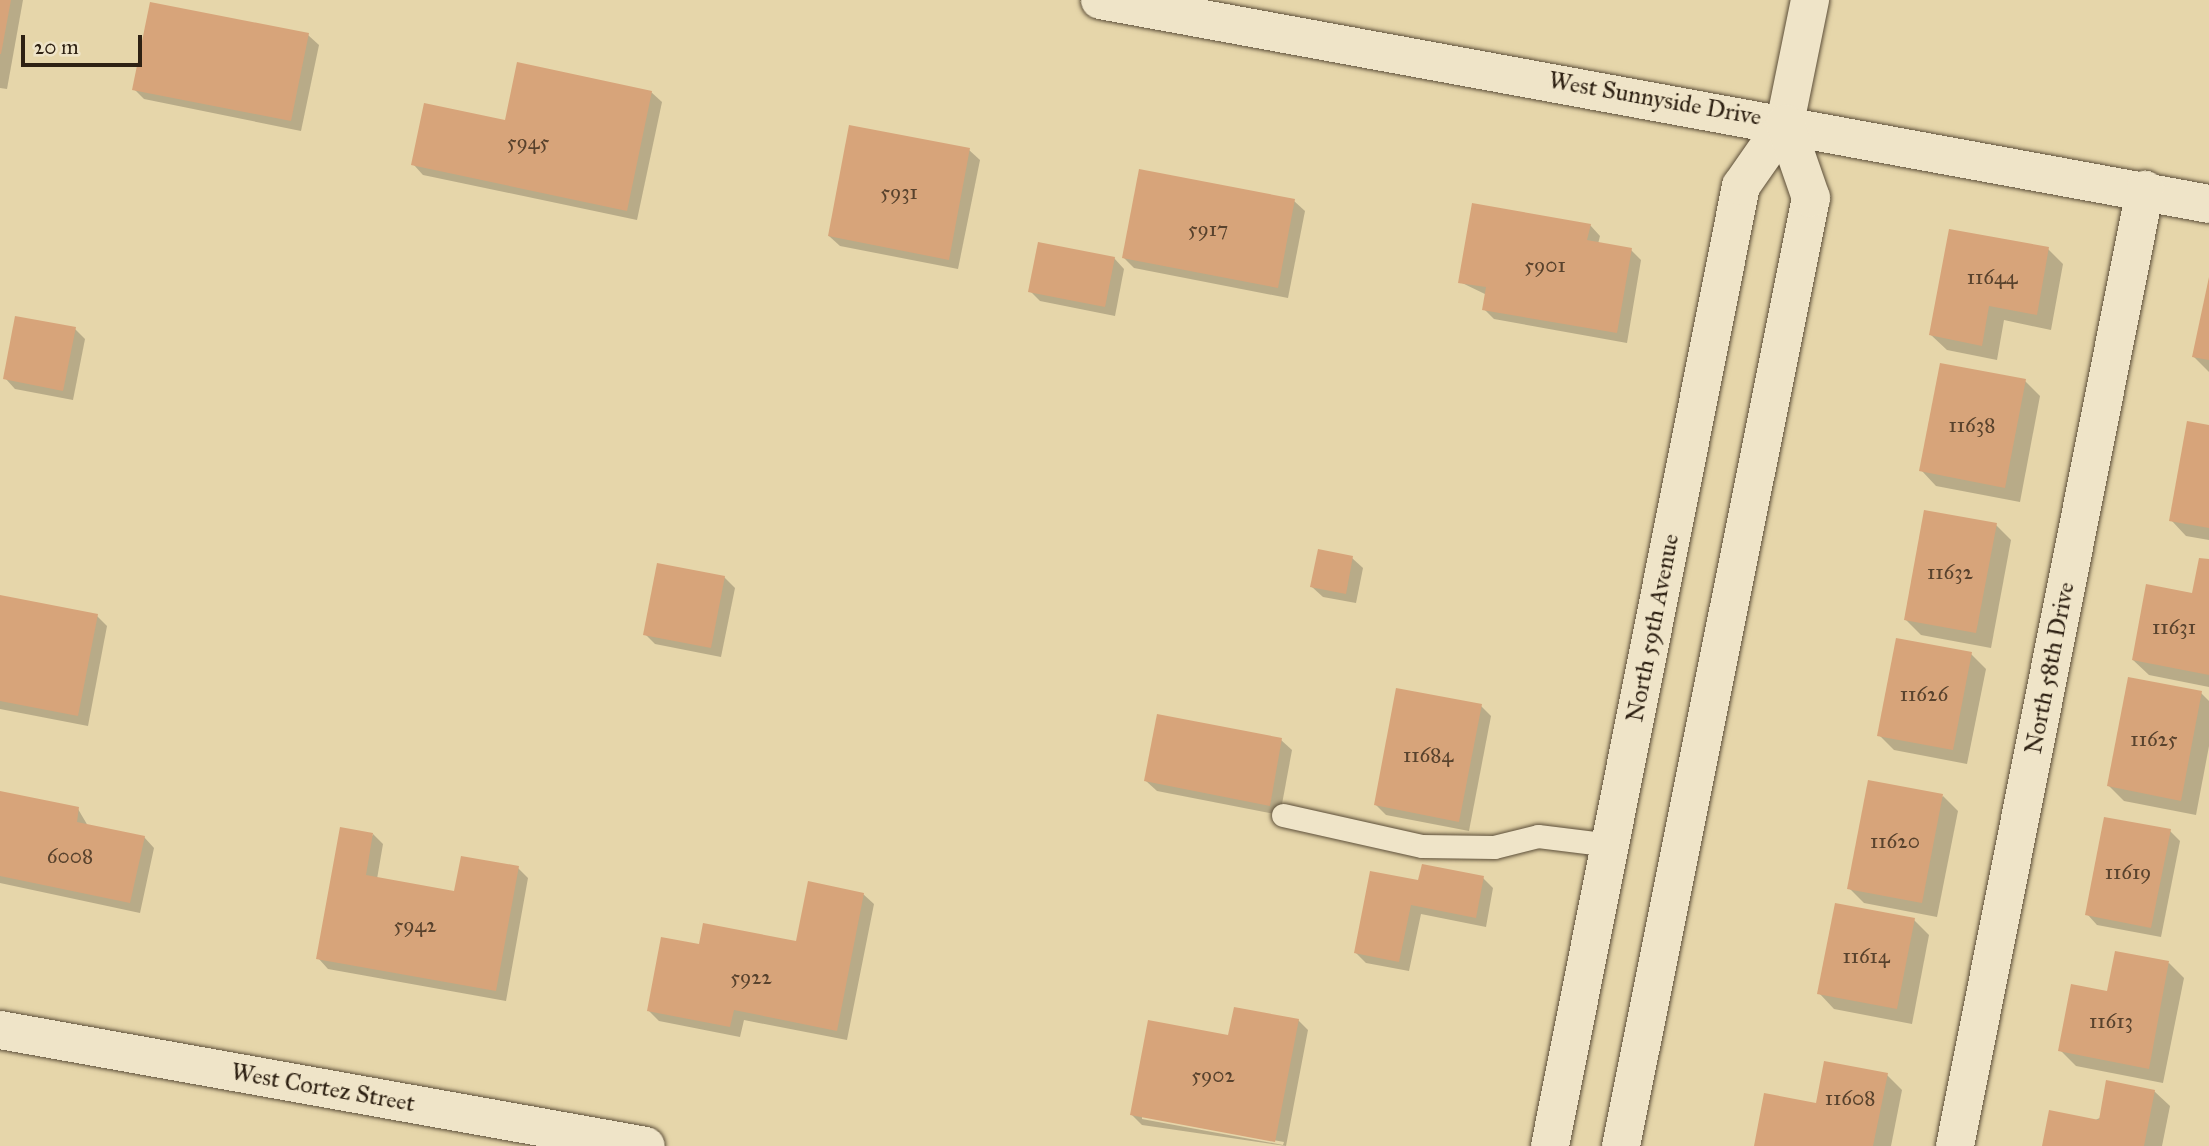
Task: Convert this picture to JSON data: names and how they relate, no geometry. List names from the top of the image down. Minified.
{"streets":{"street":["West Sunnyside Drive","North 59th Avenue","North 58th Drive","West Cortez Street"]},"crossings":[["West Sunnyside Drive","North 59th Avenue"],["West Sunnyside Drive","North 58th Drive"]],"house_numbers":["5945","5931","5917","5901","11644","11638","11632","11631","11626","11625","11684","11620","6008","11619","5942","11614","5922","11613","5902","11608"],"scale_bar":"20 m"}
